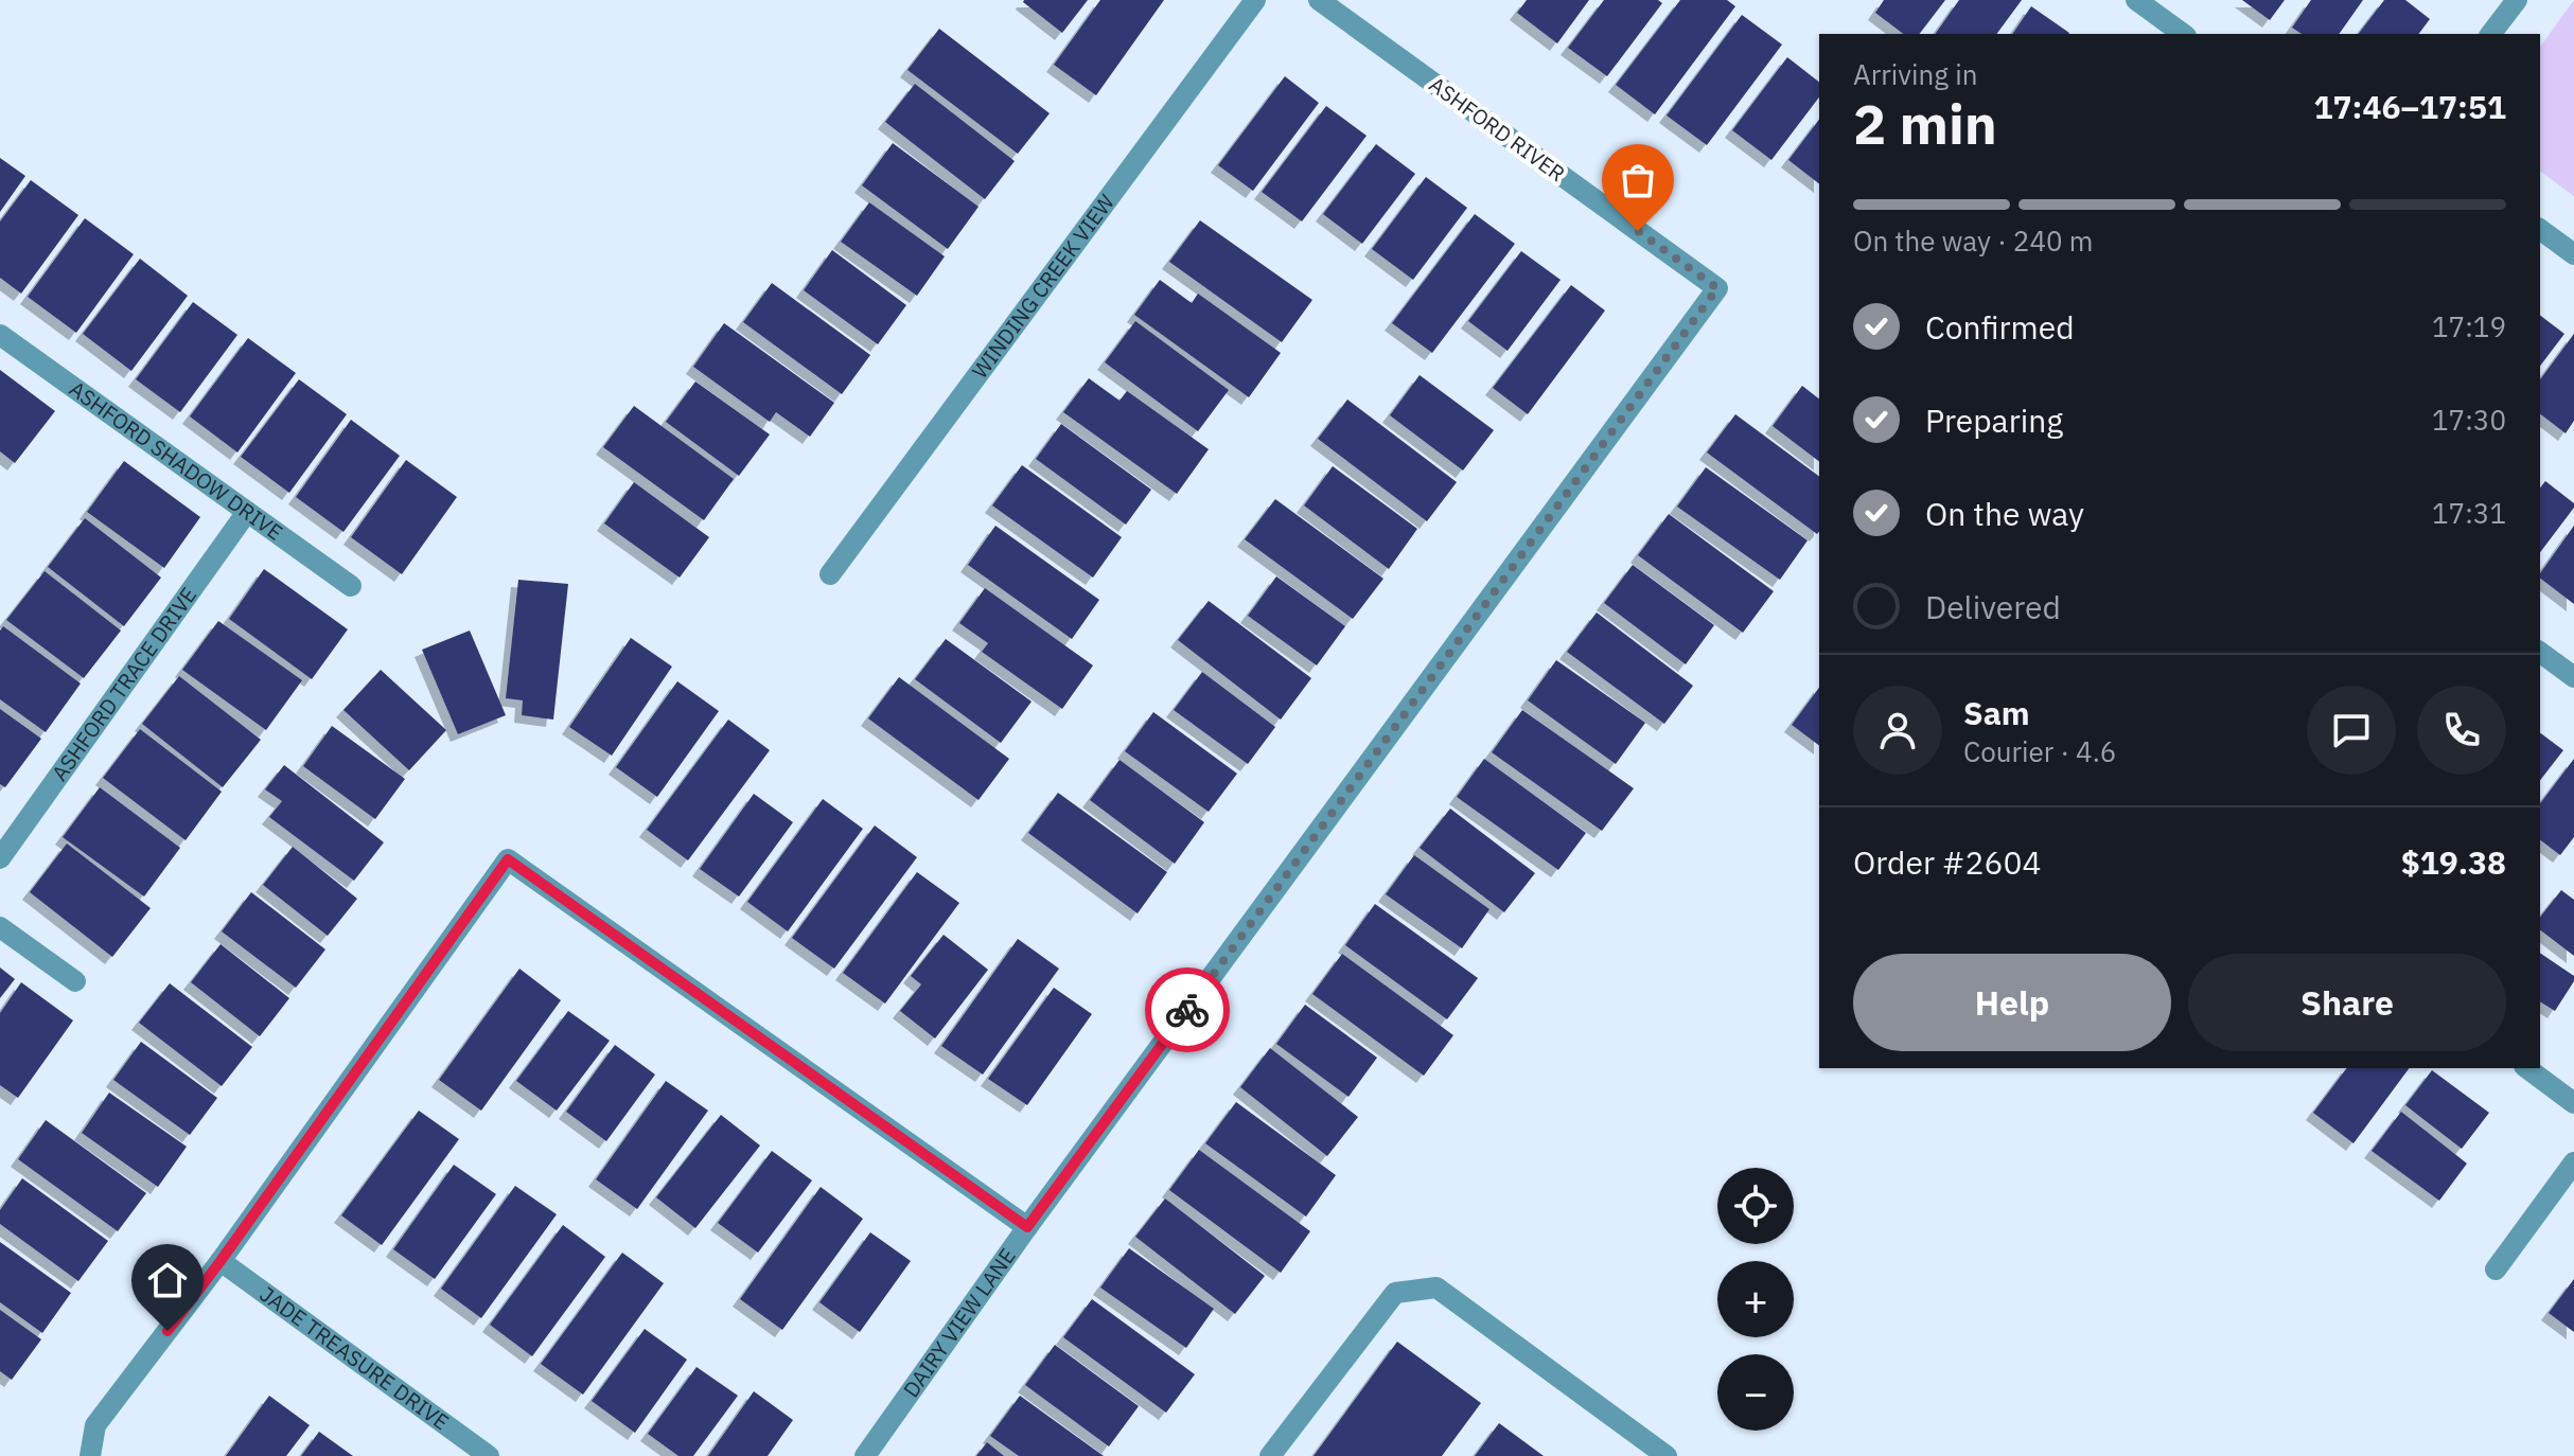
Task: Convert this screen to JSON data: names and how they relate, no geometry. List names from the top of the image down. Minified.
{"streets":{"street":["ASHFORD RIVER","WINDING CREEK VIEW","ASHFORD SHADOW DRIVE","ASHFORD TRACE DRIVE","DAIRY VIEW LANE","JADE TREASURE DRIVE"]},"crossings":[["ASHFORD RIVER","DAIRY VIEW LANE"],["ASHFORD SHADOW DRIVE","ASHFORD TRACE DRIVE"]],"page":{"heading":["2 min","Arriving in","17:46–17:51"],"panel":["Sam","Courier · 4.6","Order #2604","$19.38"],"bar":"On the way · 240 m","list":[["Confirmed","17:19"],["Preparing","17:30"],["On the way","17:31"],"Delivered"],"buttons":["Help","Share"],"map_buttons":["+","−"]}}
